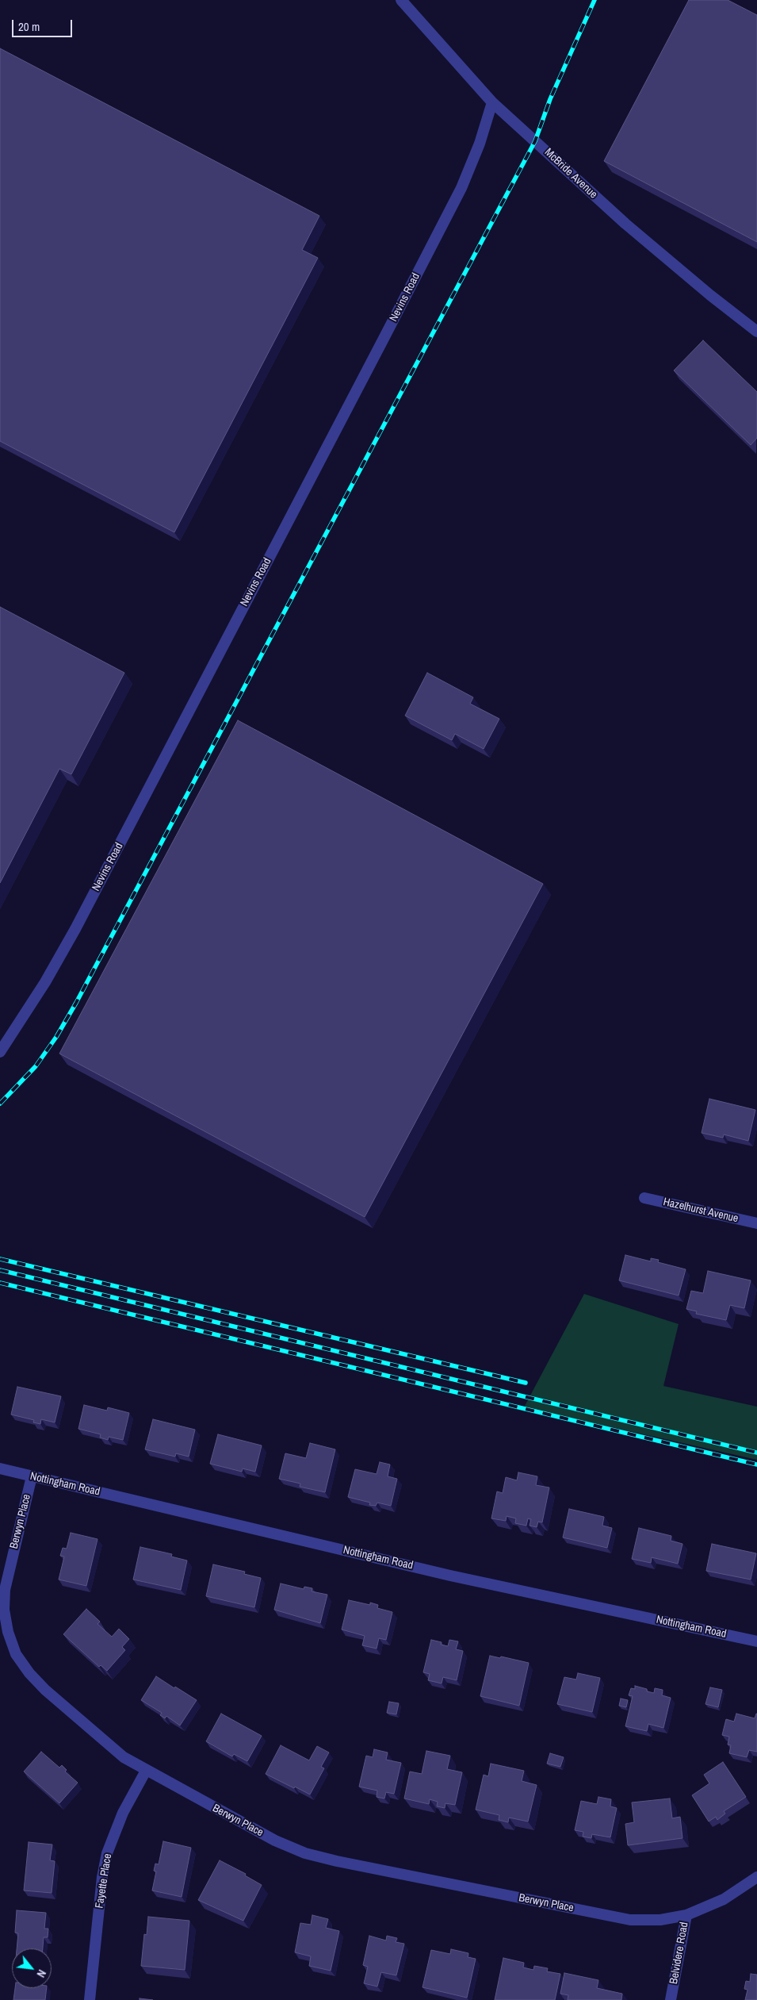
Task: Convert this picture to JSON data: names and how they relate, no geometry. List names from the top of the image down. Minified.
{"streets":{"street":["McBride Avenue","Nevins Road","Hazelhurst Avenue","Nottingham Road","Berwyn Place","Fayette Place","Belvidere Road"]},"crossings":[["McBride Avenue","Nevins Road"],["Nottingham Road","Berwyn Place"],["Berwyn Place","Fayette Place"],["Berwyn Place","Belvidere Road"]],"scale_bar":"20 m","north":"bottom right"}
